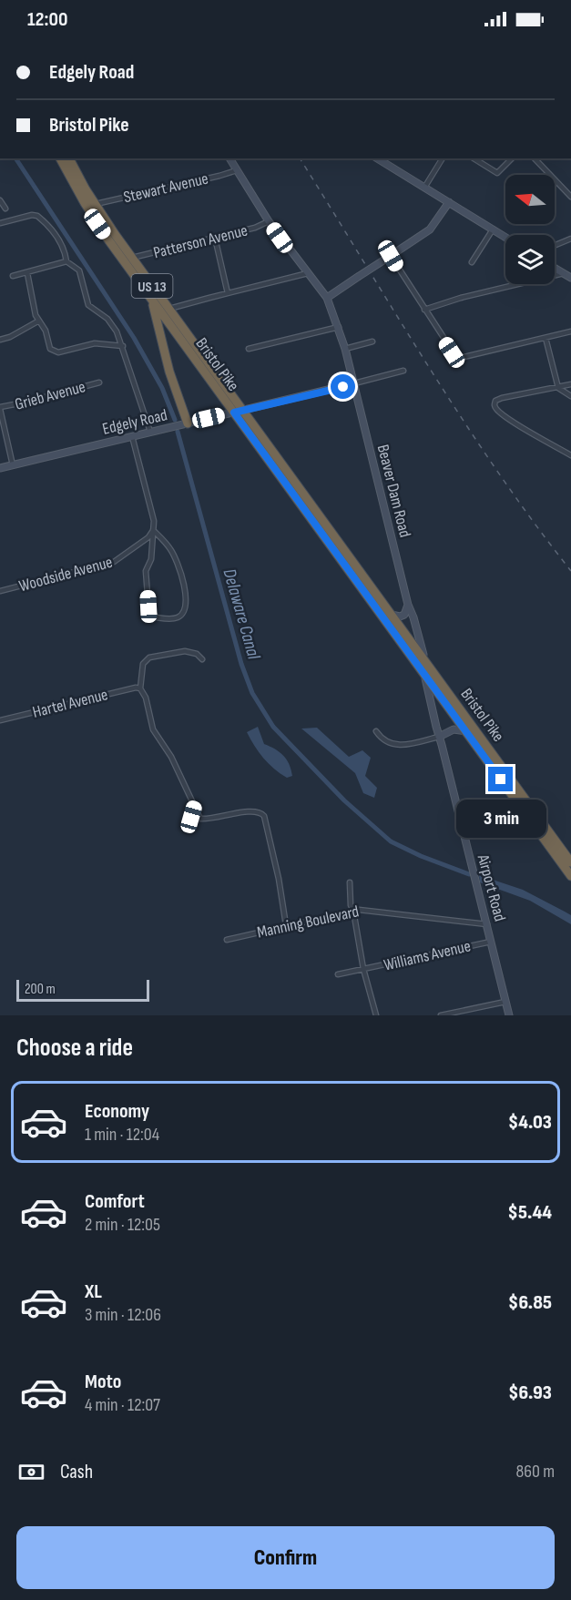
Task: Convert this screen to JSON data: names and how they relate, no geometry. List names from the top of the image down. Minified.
{"streets":{"highway":["US 13","Bristol Pike"],"street":["Stewart Avenue","Patterson Avenue","Grieb Avenue","Edgely Road","Beaver Dam Road","Woodside Avenue","Hartel Avenue","Airport Road","Manning Boulevard","Williams Avenue"]},"crossings":[["Stewart Avenue","Bristol Pike"],["Stewart Avenue","Beaver Dam Road"],["Patterson Avenue","Bristol Pike"],["Patterson Avenue","Beaver Dam Road"],["Bristol Pike","Edgely Road"],["Bristol Pike","Beaver Dam Road"],["Bristol Pike","Airport Road"],["Edgely Road","Beaver Dam Road"],["Airport Road","Manning Boulevard"],["Airport Road","Williams Avenue"]],"water":["Delaware Canal"],"scale_bar":"200 m","north":"left","page":{"status":"12:00","banner":["Edgely Road","Bristol Pike"],"bubble":"3 min","scale":"200 m","heading":"Choose a ride","list":[{"name":"Economy","note":"1 min · 12:04","value":"$4.03"},{"name":"Comfort","note":"2 min · 12:05","value":"$5.44"},{"name":"XL","note":"3 min · 12:06","value":"$6.85"},{"name":"Moto","note":"4 min · 12:07","value":"$6.93"}],"pay":["Cash","860 m"],"buttons":"Confirm"}}
